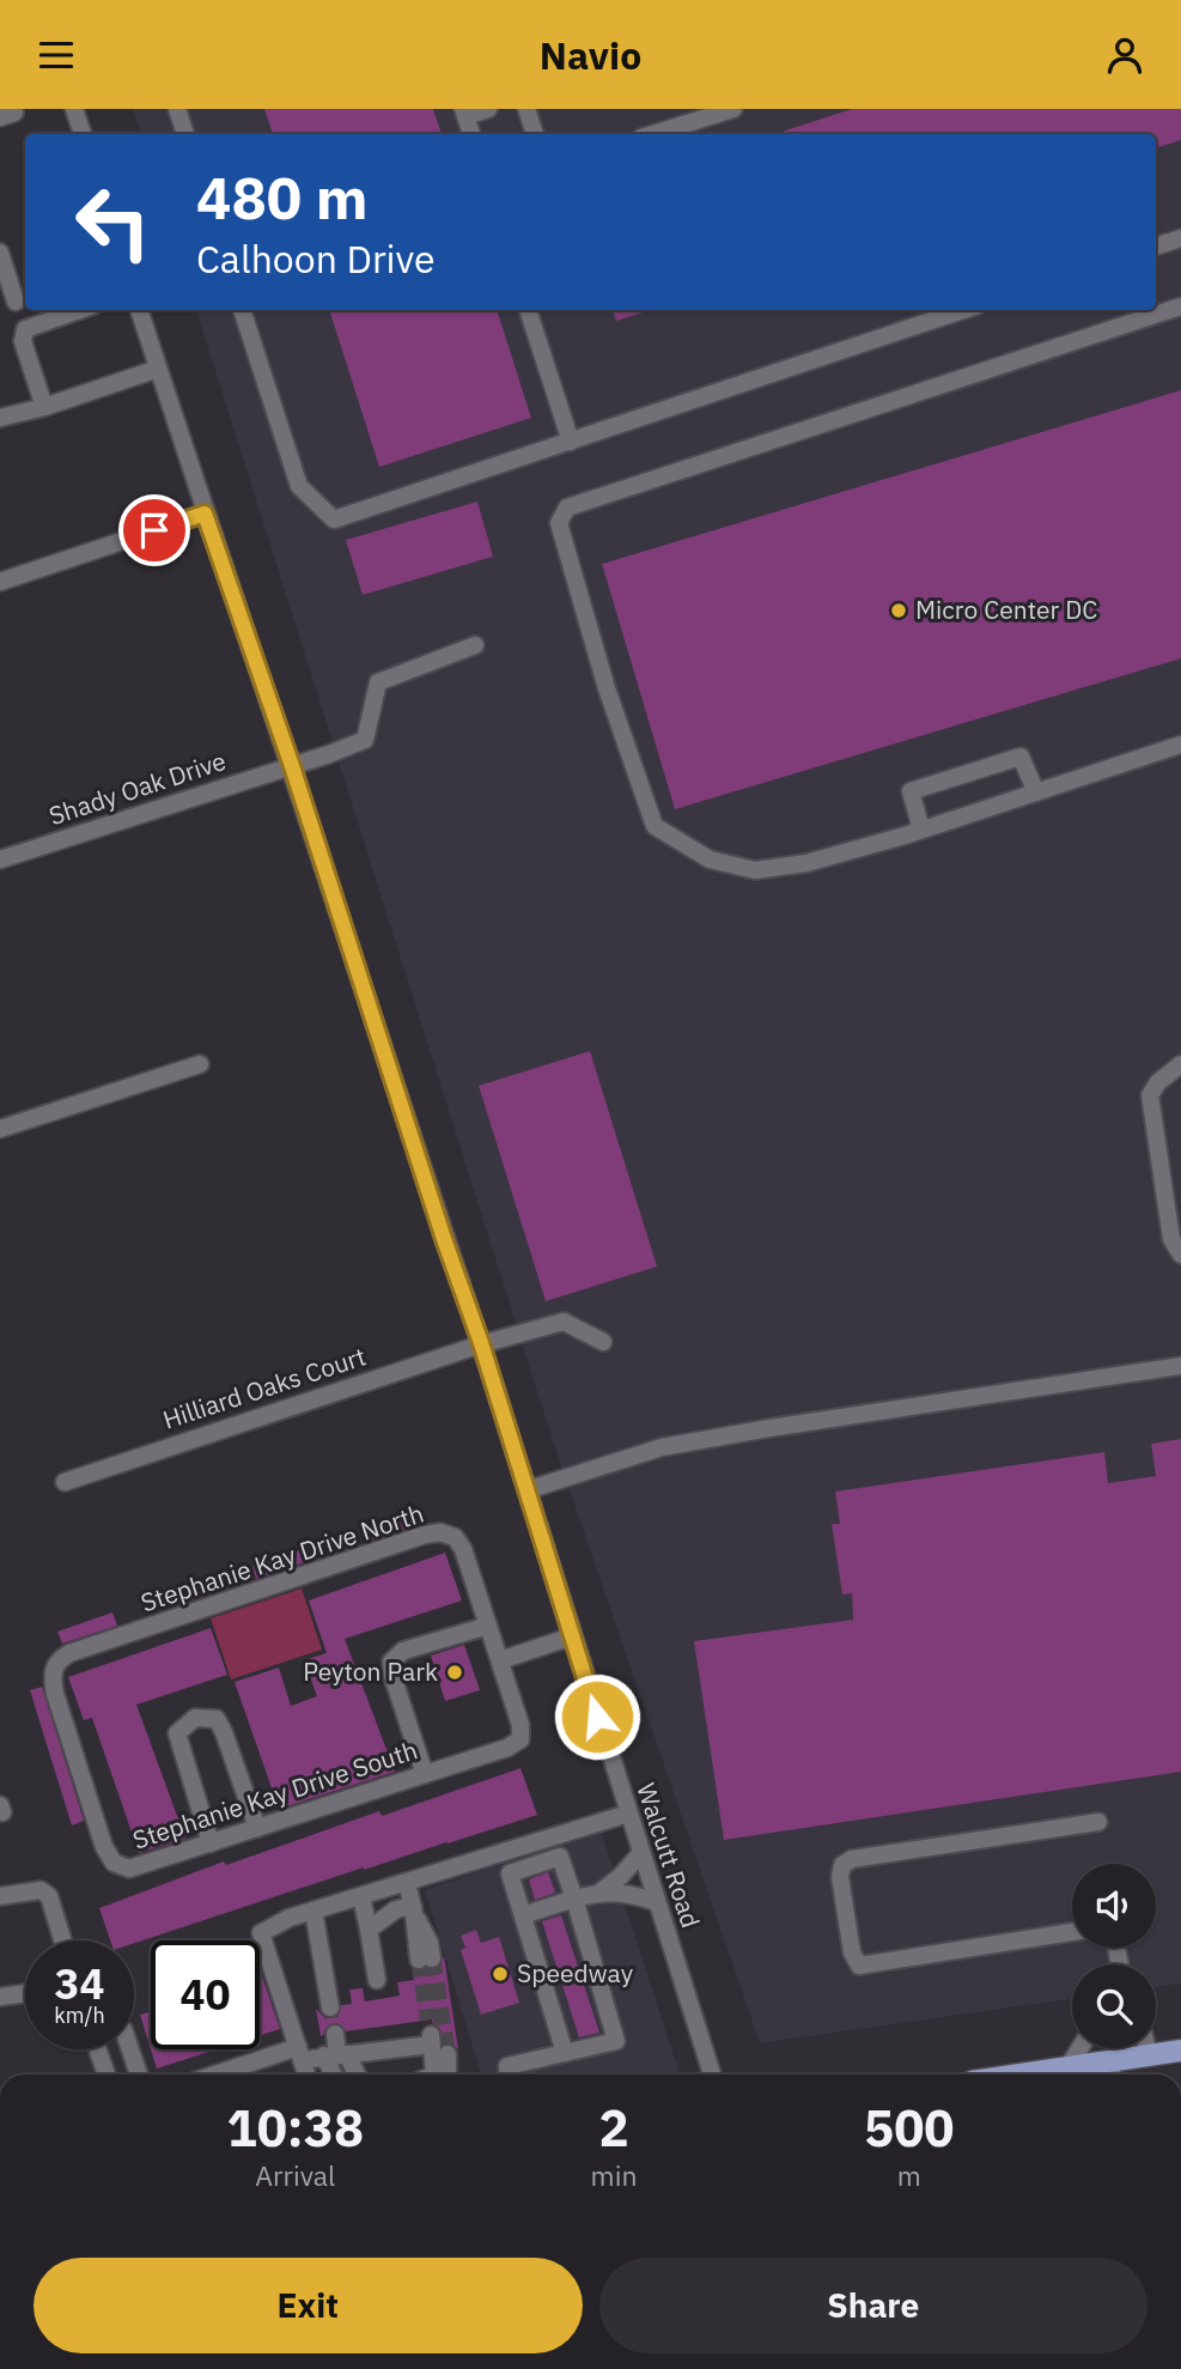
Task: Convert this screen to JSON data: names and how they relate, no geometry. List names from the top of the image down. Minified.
{"streets":{"street":["Shady Oak Drive","Hilliard Oaks Court","Stephanie Kay Drive North","Stephanie Kay Drive South","Walcutt Road"]},"crossings":[["Shady Oak Drive","Walcutt Road"],["Hilliard Oaks Court","Walcutt Road"],["Stephanie Kay Drive North","Stephanie Kay Drive South"]],"places":["Micro Center DC","Peyton Park","Speedway"],"page":{"header":"Navio","turn":["480 m","Calhoon Drive"],"speed":"34 km/h","limit":"40","eta":["10:38","Arrival","2","min","500","m"],"buttons":["Exit","Share"]}}
